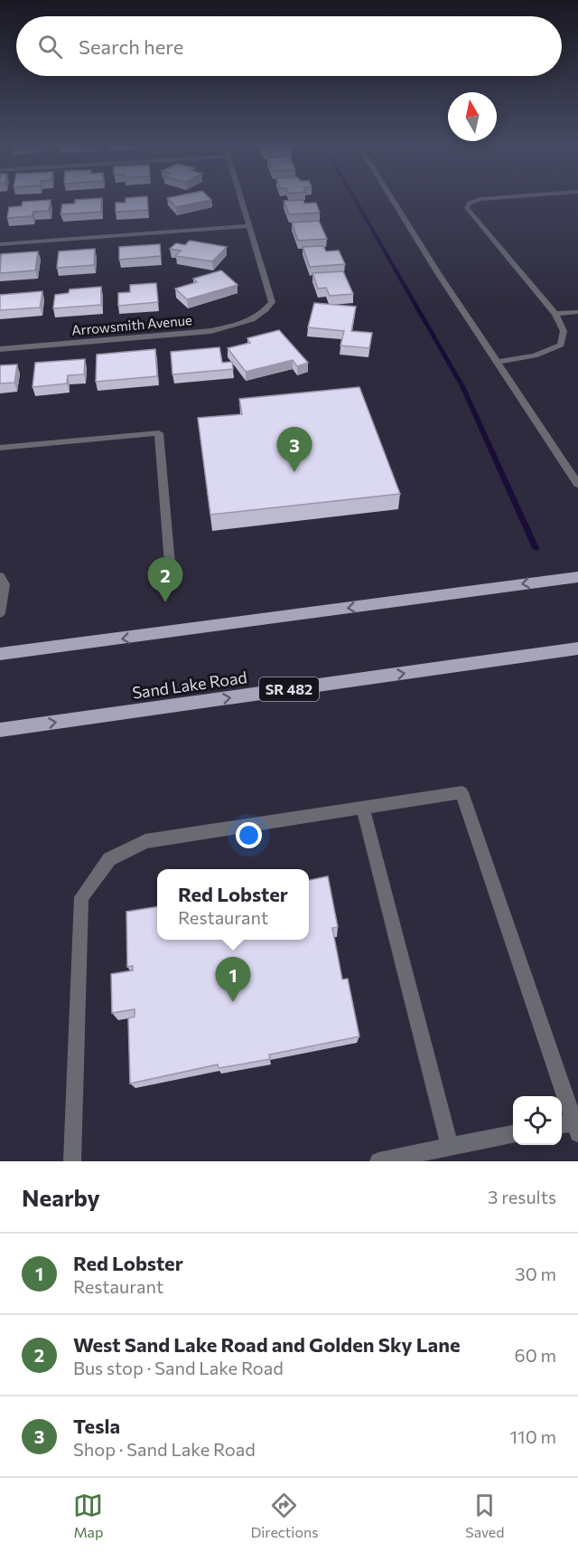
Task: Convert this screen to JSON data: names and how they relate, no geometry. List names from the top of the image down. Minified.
{"streets":{"main road":["Sand Lake Road","SR 482"],"street":["Arrowsmith Avenue"]},"north":"top","page":{"search":"Search here","pins":["3","2","1"],"popup":["Red Lobster","Restaurant"],"heading":["Nearby","3 results"],"list":[{"mark":"1","name":"Red Lobster","note":"Restaurant","value":"30 m"},{"mark":"2","name":"West Sand Lake Road and Golden Sky Lane","note":"Bus stop · Sand Lake Road","value":"60 m"},{"mark":"3","name":"Tesla","note":"Shop · Sand Lake Road","value":"110 m"}],"nav":["Map","Directions","Saved"]}}
